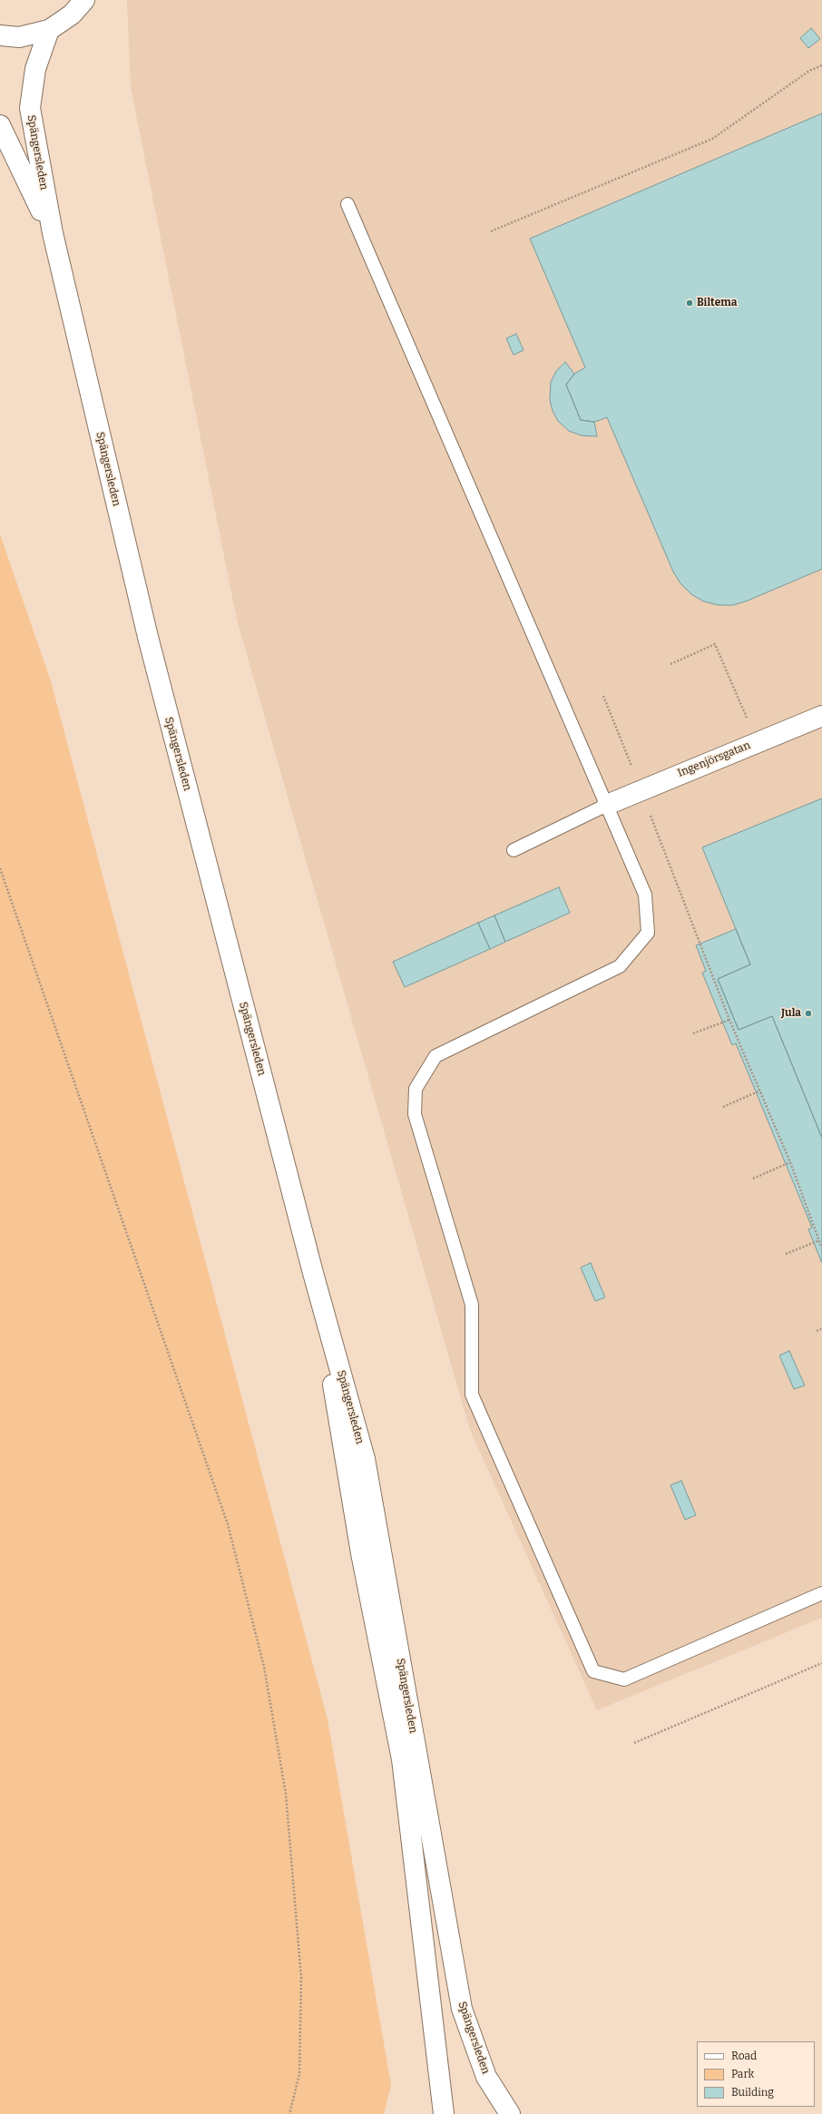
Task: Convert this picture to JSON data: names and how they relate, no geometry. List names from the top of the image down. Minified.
{"streets":{"main road":["Spängersleden","Ingenjörsgatan"]},"places":["Biltema","Jula"],"legend":["Road","Park","Building"]}
